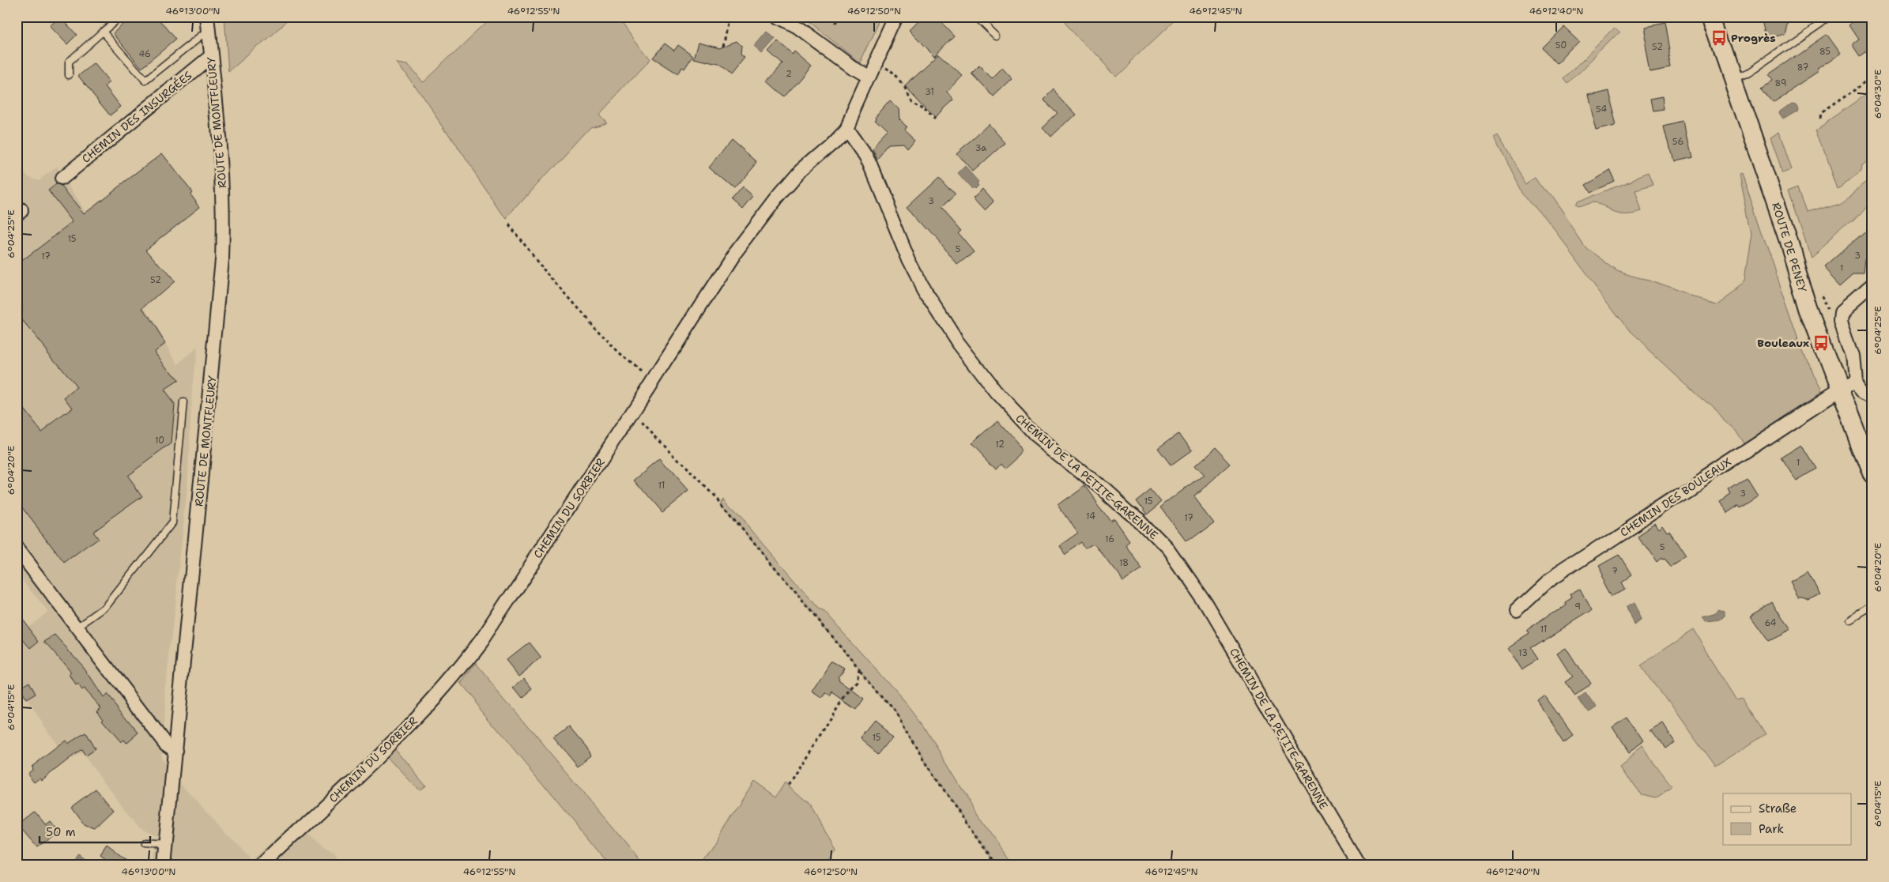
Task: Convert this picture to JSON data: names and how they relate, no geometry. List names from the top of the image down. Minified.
{"streets":{"main road":["ROUTE DE PENEY"],"street":["CHEMIN DES INSURGÉES","ROUTE DE MONTFLEURY","CHEMIN DE LA PETITE-GARENNE","CHEMIN DES BOULEAUX","CHEMIN DU SORBIER"]},"crossings":[["CHEMIN DES INSURGÉES","ROUTE DE MONTFLEURY"],["ROUTE DE PENEY","CHEMIN DES BOULEAUX"],["CHEMIN DE LA PETITE-GARENNE","CHEMIN DU SORBIER"]],"places":{"bus stop":["Progrès","Bouleaux"]},"house_numbers":["50","52","85","46","87","2","89","31","54","56","3a","3","15","5","3","17","1","52","10","12","1","11","3","15","14","17","16","5","18","7","9","64","11","13","15"],"legend":["Straße","Park"],"scale_bar":"50 m","coordinates":["46°13'00\"N","46°12'55\"N","46°12'50\"N","46°12'45\"N","46°12'40\"N","6°04'30\"E","6°04'25\"E","6°04'20\"E","6°04'15\"E"]}
